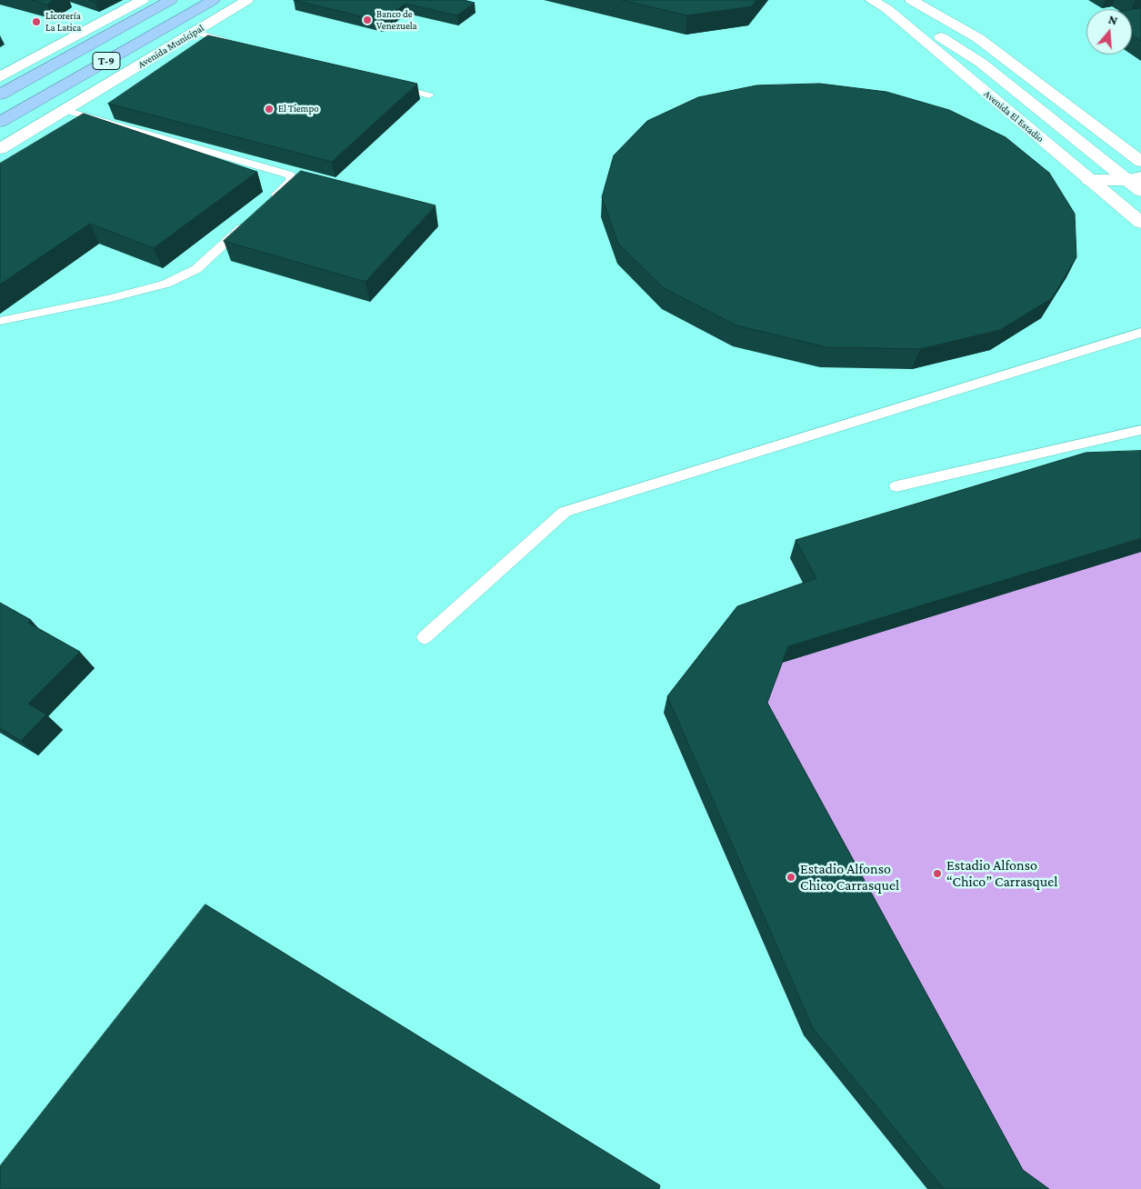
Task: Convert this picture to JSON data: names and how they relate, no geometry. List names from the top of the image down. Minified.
{"streets":{"highway":["Avenida Municipal","T-9"],"street":["Avenida El Estadio"]},"places":["Banco de Venezuela","Licorería La Latica","El Tiempo","Estadio Alfonso “Chico” Carrasquel","Estadio Alfonso Chico Carrasquel"],"north":"top"}
